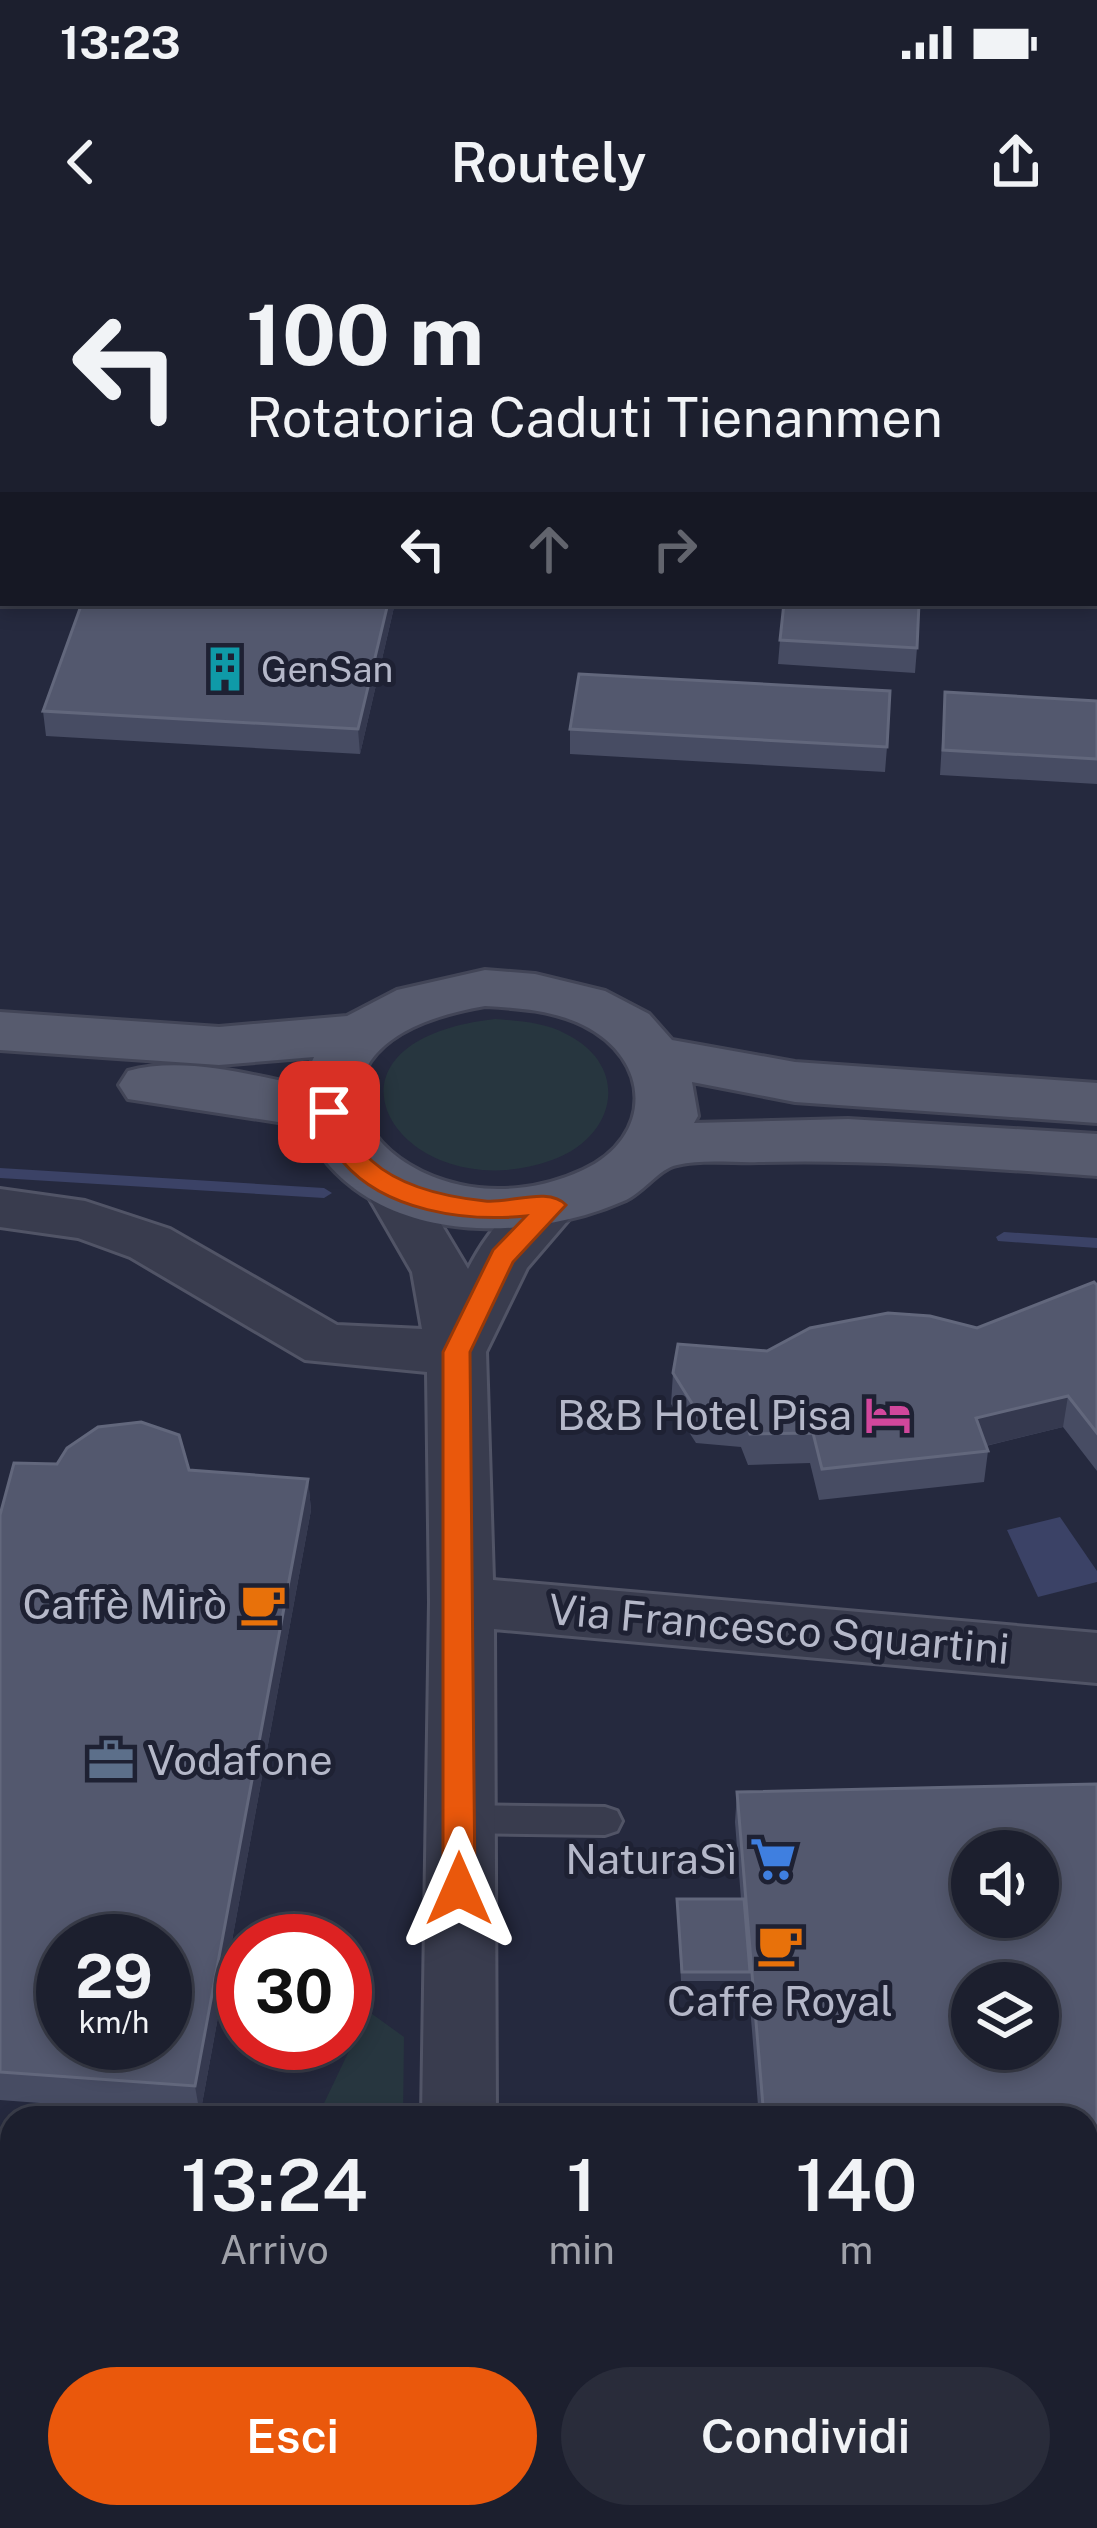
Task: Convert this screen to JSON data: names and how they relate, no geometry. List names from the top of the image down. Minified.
{"streets":{"street":["Via Francesco Squartini"]},"places":{"building":["GenSan"],"hotel":["B&B Hotel Pisa"],"cafe":["Caffè Mirò","Caffe Royal"],"office":["Vodafone"],"supermarket":["NaturaSì"]},"page":{"status":"13:23","header":"Routely","turn":["100 m","Rotatoria Caduti Tienanmen"],"speed":"29 km/h","limit":"30","eta":["13:24","Arrivo","1","min","140","m"],"buttons":["Esci","Condividi"]}}
